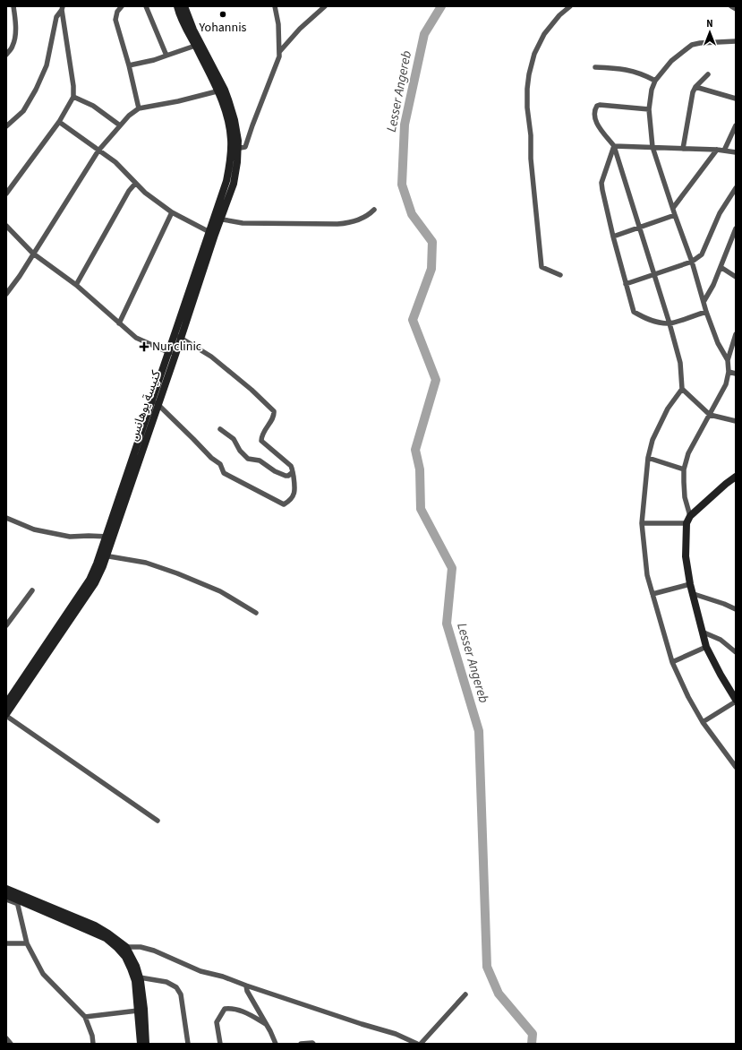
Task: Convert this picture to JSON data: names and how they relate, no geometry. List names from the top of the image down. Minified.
{"water":["Lesser Angereb"],"places":{"other":["Yohannis"],"health":["Nur clinic"]},"north":"top"}
